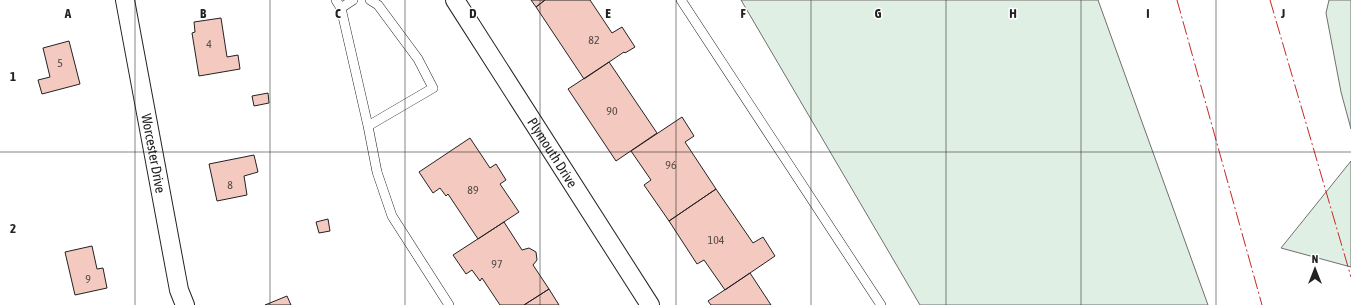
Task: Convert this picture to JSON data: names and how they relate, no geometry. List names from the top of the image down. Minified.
{"streets":{"street":["Worcester Drive","Plymouth Drive"]},"house_numbers":["82","4","5","90","96","8","89","104","97","9"],"north":"top","grid":{"columns":["A","B","C","D","E","F","G","H","I","J"],"rows":["1","2"]}}
